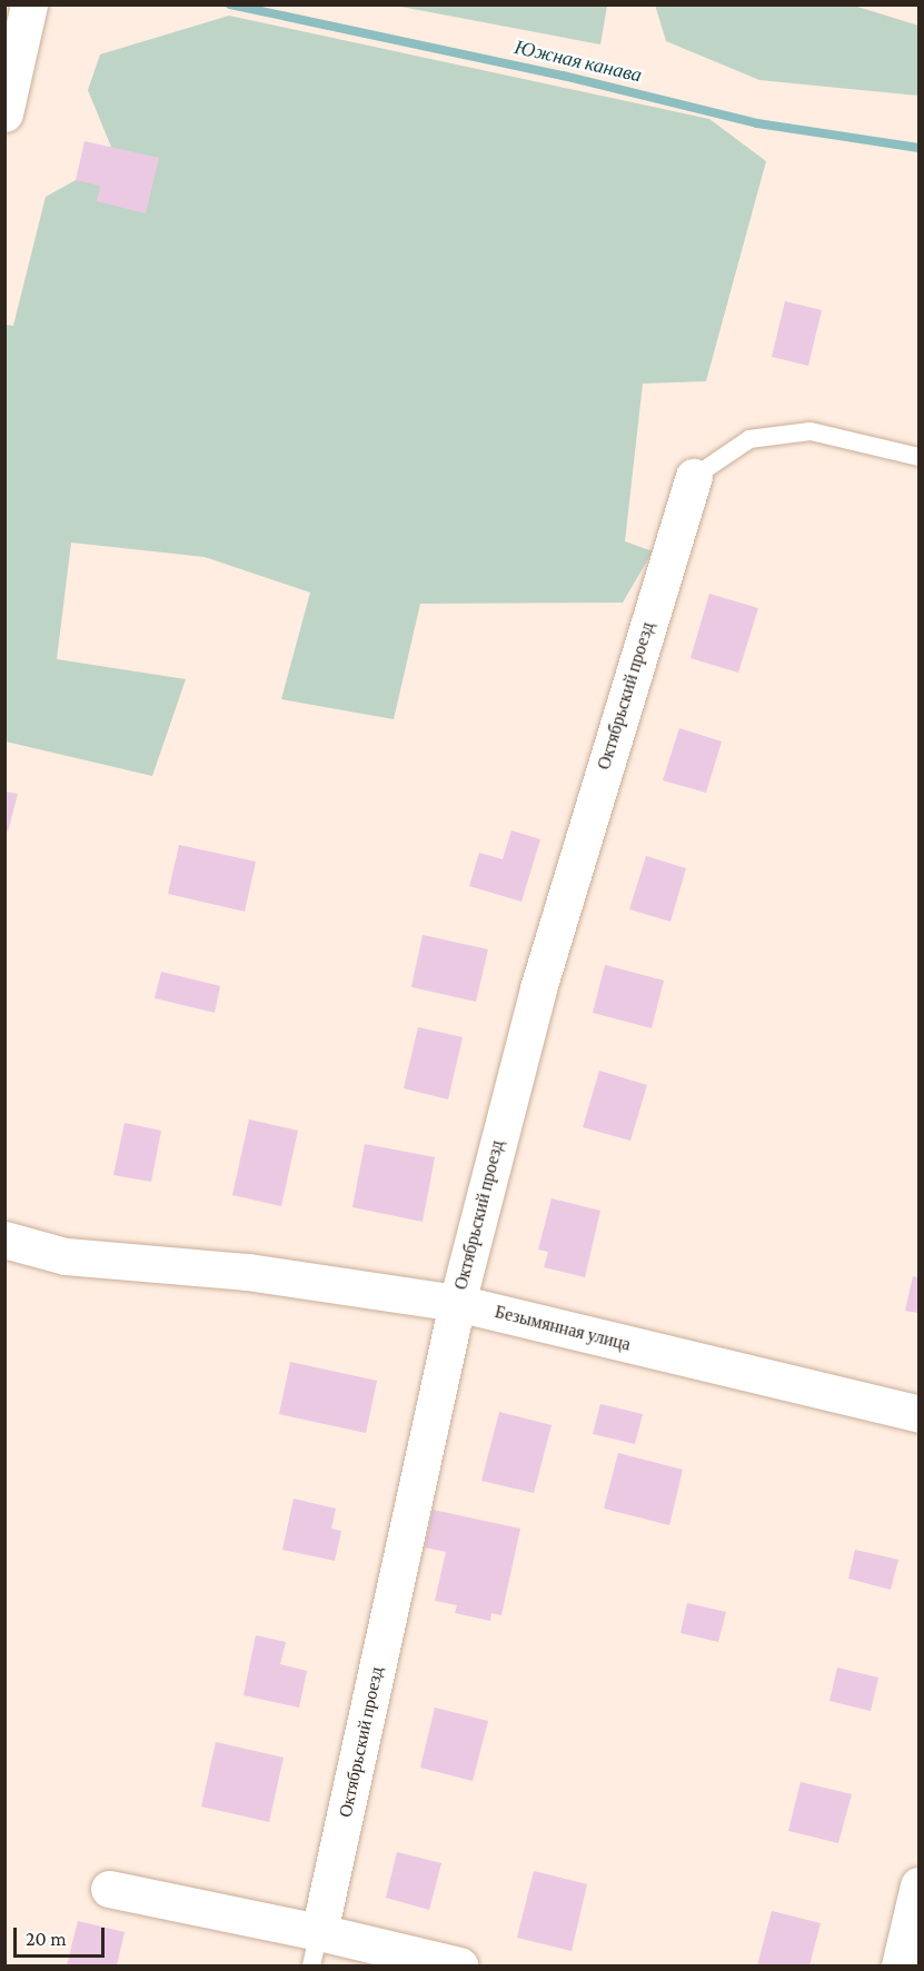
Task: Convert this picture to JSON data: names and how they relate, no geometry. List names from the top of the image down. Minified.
{"streets":{"street":["Октябрьский проезд","Безымянная улица"]},"crossings":[["Октябрьский проезд","Безымянная улица"]],"water":["Южная канава"],"scale_bar":"20 m"}
